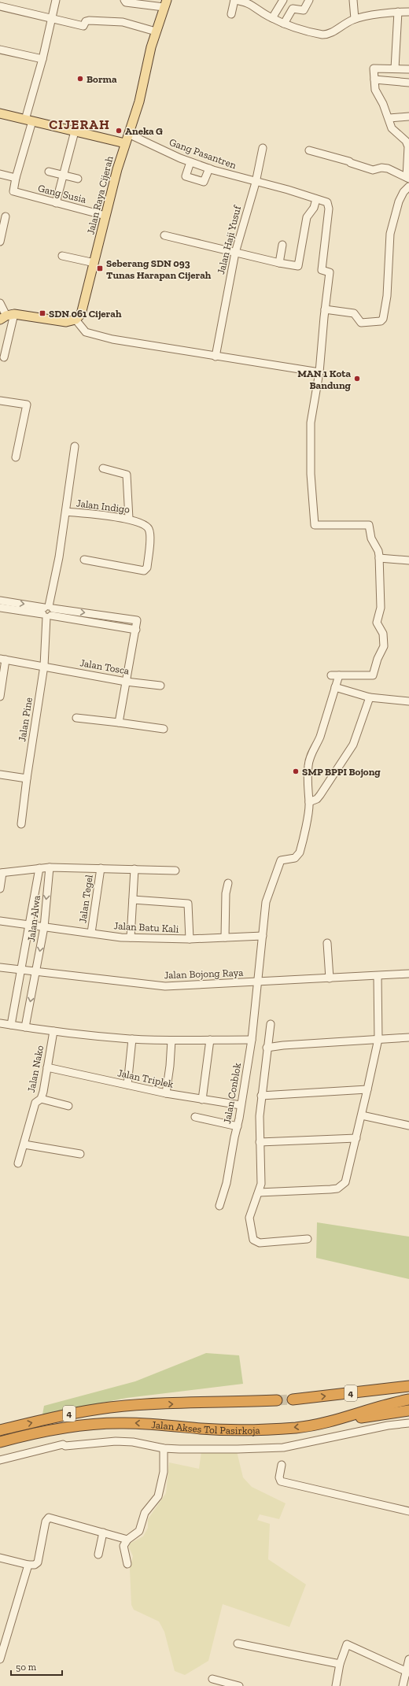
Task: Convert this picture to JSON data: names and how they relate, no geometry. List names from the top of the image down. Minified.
{"streets":{"highway":["4","Jalan Akses Tol Pasirkoja"],"main road":["Jalan Raya Cijerah"],"street":["Gang Pasantren","Gang Susia","Jalan Haji Yusuf","Jalan Indigo","Jalan Tosca","Jalan Pine","Jalan Tegel","Jalan Alwa","Jalan Batu Kali","Jalan Bojong Raya","Jalan Nako","Jalan Triplek","Jalan Conblok"]},"crossings":[["Gang Pasantren","Jalan Raya Cijerah"],["Gang Pasantren","Jalan Haji Yusuf"],["Gang Susia","Jalan Raya Cijerah"],["Jalan Indigo","Jalan Pine"],["Jalan Tosca","Jalan Pine"],["Jalan Tegel","Jalan Batu Kali"],["Jalan Alwa","Jalan Batu Kali"],["Jalan Alwa","Jalan Bojong Raya"],["Jalan Batu Kali","Jalan Conblok"],["Jalan Bojong Raya","Jalan Conblok"],["Jalan Nako","Jalan Triplek"],["Jalan Triplek","Jalan Conblok"]],"districts":["CIJERAH"],"places":{"other":["Borma","Aneka G","MAN 1 Kota Bandung","SMP BPPI Bojong"],"transit":["Seberang SDN 093 Tunas Harapan Cijerah","SDN 061 Cijerah"]},"scale_bar":"50 m"}
